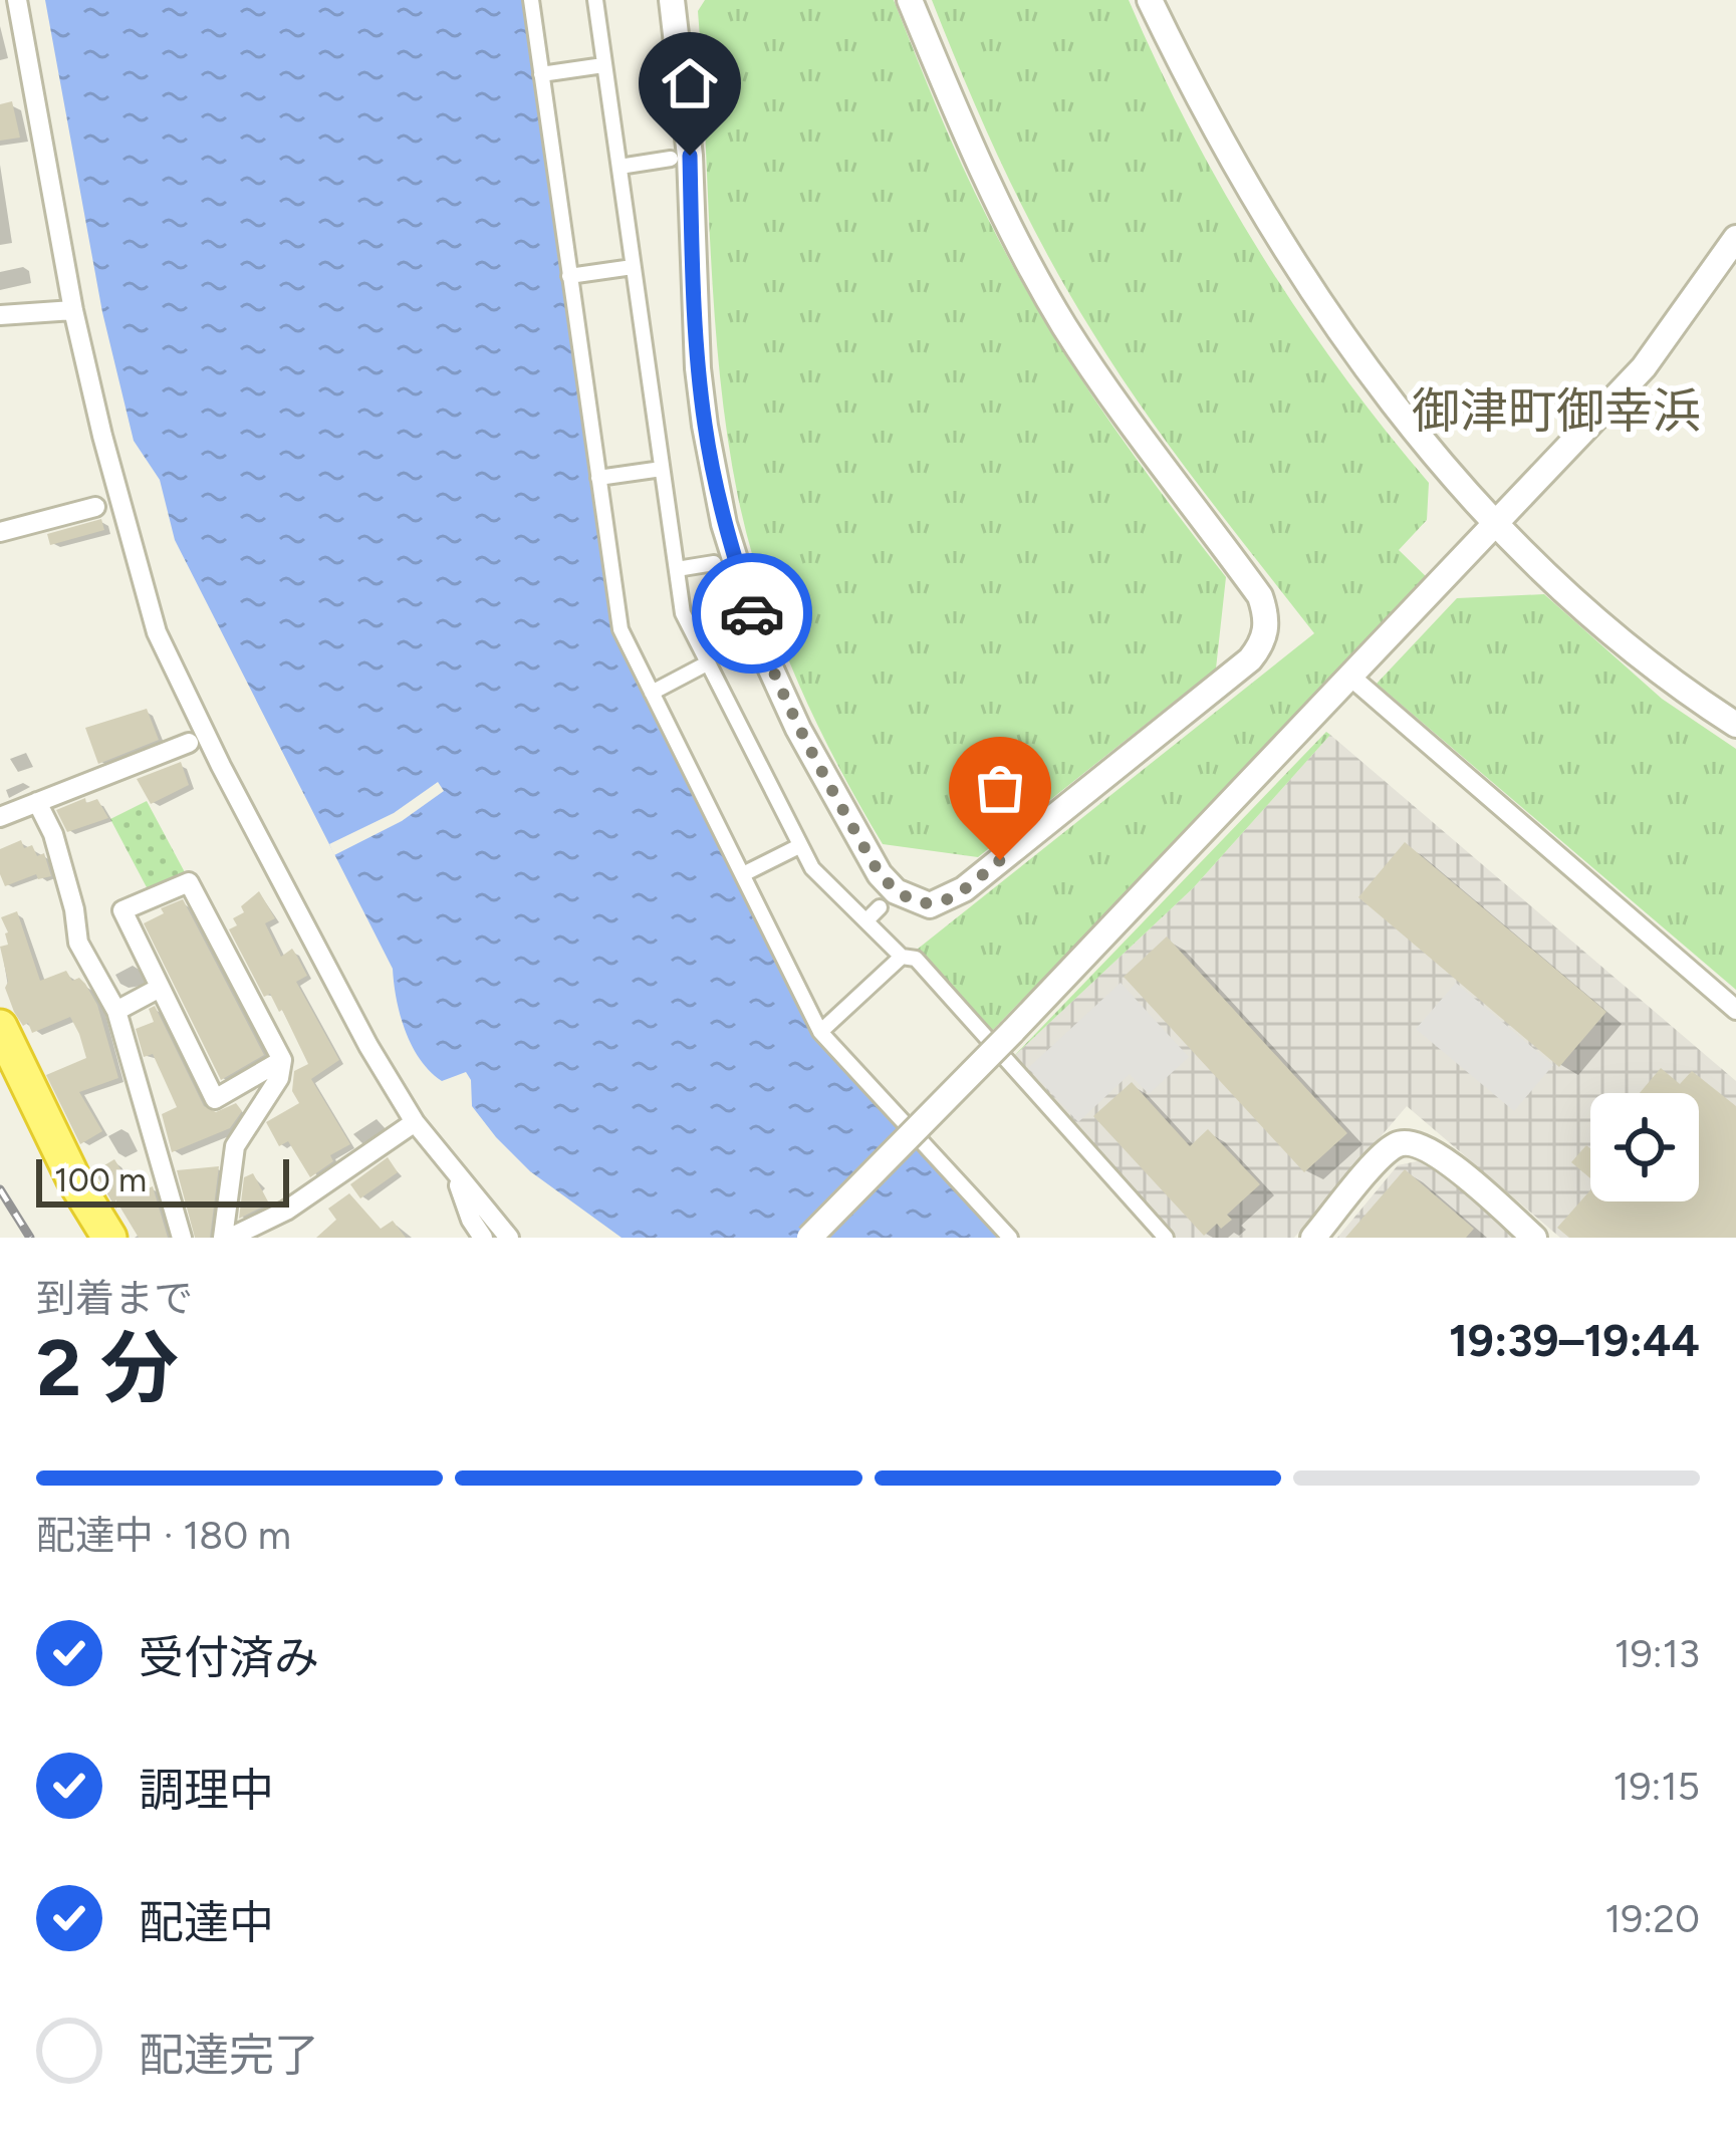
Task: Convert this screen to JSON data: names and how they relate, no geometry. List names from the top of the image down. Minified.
{"districts":["御津町御幸浜"],"scale_bar":"100 m","page":{"scale":"100 m","heading":["2 分","到着まで","19:39–19:44"],"bar":"配達中 · 180 m","list":[["受付済み","19:13"],["調理中","19:15"],["配達中","19:20"],"配達完了"]}}
